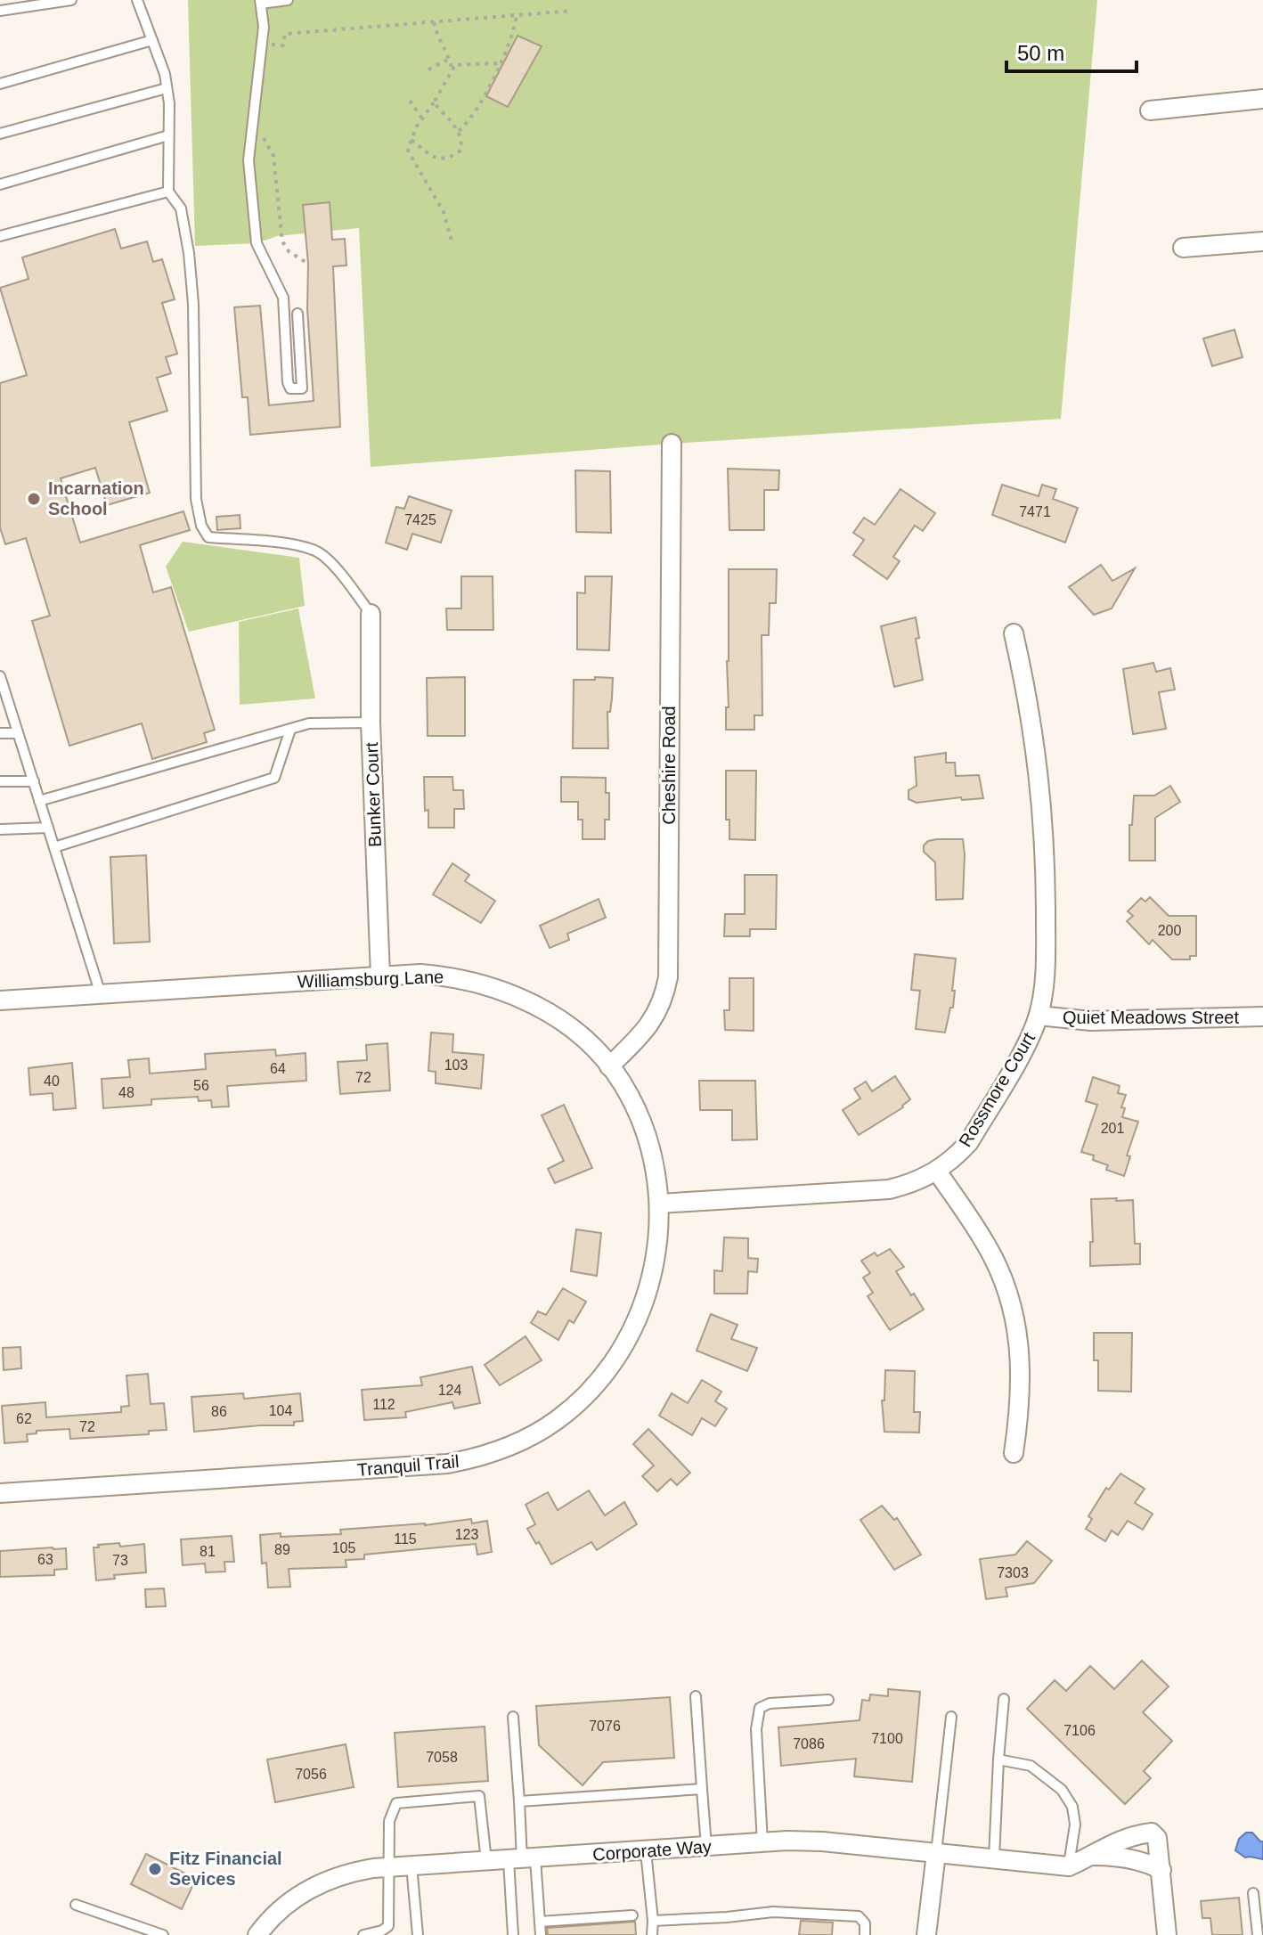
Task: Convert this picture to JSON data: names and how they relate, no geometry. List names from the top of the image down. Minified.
{"streets":{"street":["Cheshire Road","Bunker Court","Williamsburg Lane","Quiet Meadows Street","Rossmore Court","Tranquil Trail","Corporate Way"]},"crossings":[["Cheshire Road","Williamsburg Lane"],["Bunker Court","Williamsburg Lane"],["Williamsburg Lane","Rossmore Court"],["Williamsburg Lane","Tranquil Trail"],["Quiet Meadows Street","Rossmore Court"],["Rossmore Court","Tranquil Trail"]],"places":["Incarnation School","Fitz Financial Sevices"],"house_numbers":["7471","7425","200","103","64","72","40","56","48","201","124","112","104","86","62","72","123","115","105","89","81","63","73","7303","7076","7106","7100","7086","7058","7056"],"scale_bar":"50 m"}
